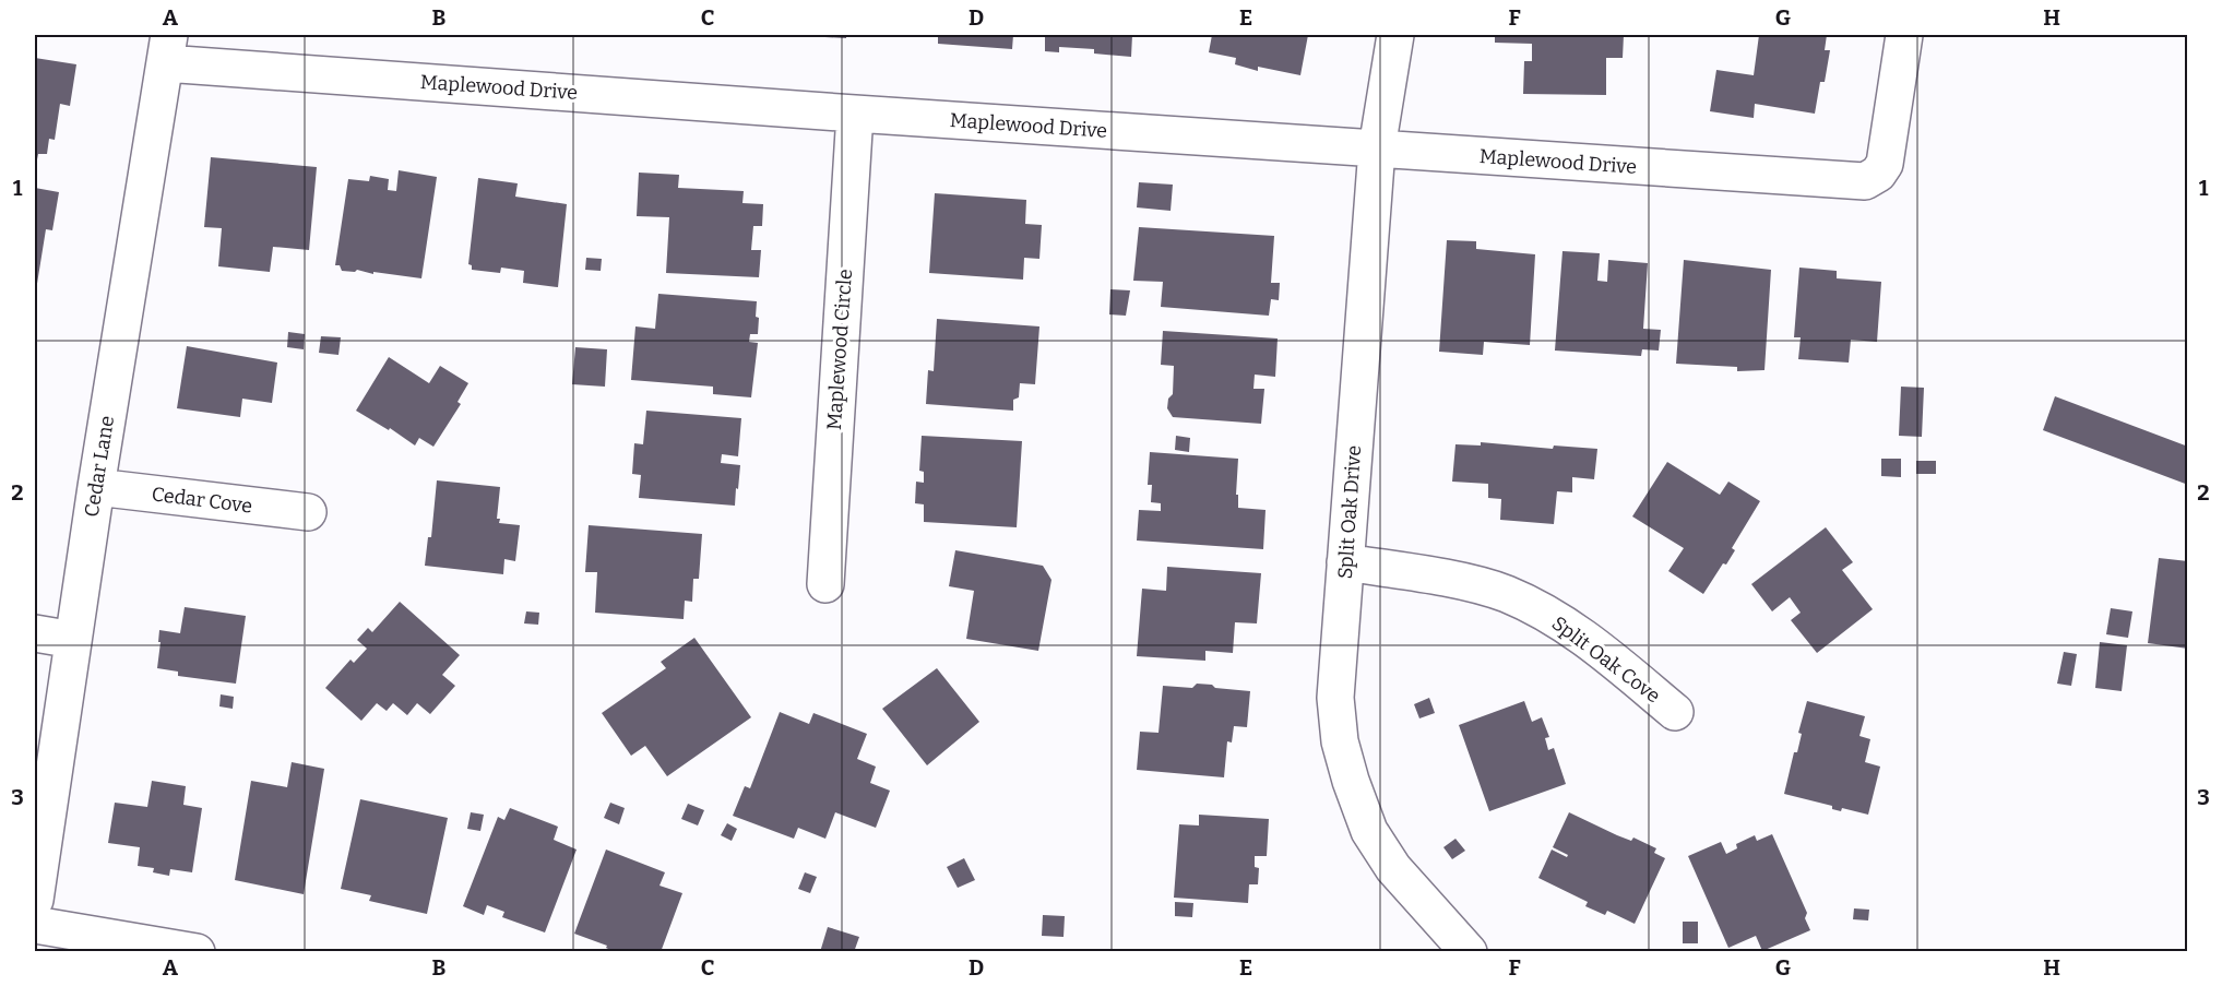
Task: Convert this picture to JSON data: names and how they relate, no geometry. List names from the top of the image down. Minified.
{"streets":{"street":["Maplewood Drive","Maplewood Circle","Cedar Lane","Cedar Cove","Split Oak Drive","Split Oak Cove"]},"crossings":[["Maplewood Drive","Maplewood Circle"],["Maplewood Drive","Cedar Lane"],["Maplewood Drive","Split Oak Drive"],["Cedar Lane","Cedar Cove"],["Split Oak Drive","Split Oak Cove"]],"grid":{"columns":["A","B","C","D","E","F","G","H"],"rows":["1","2","3"]}}
